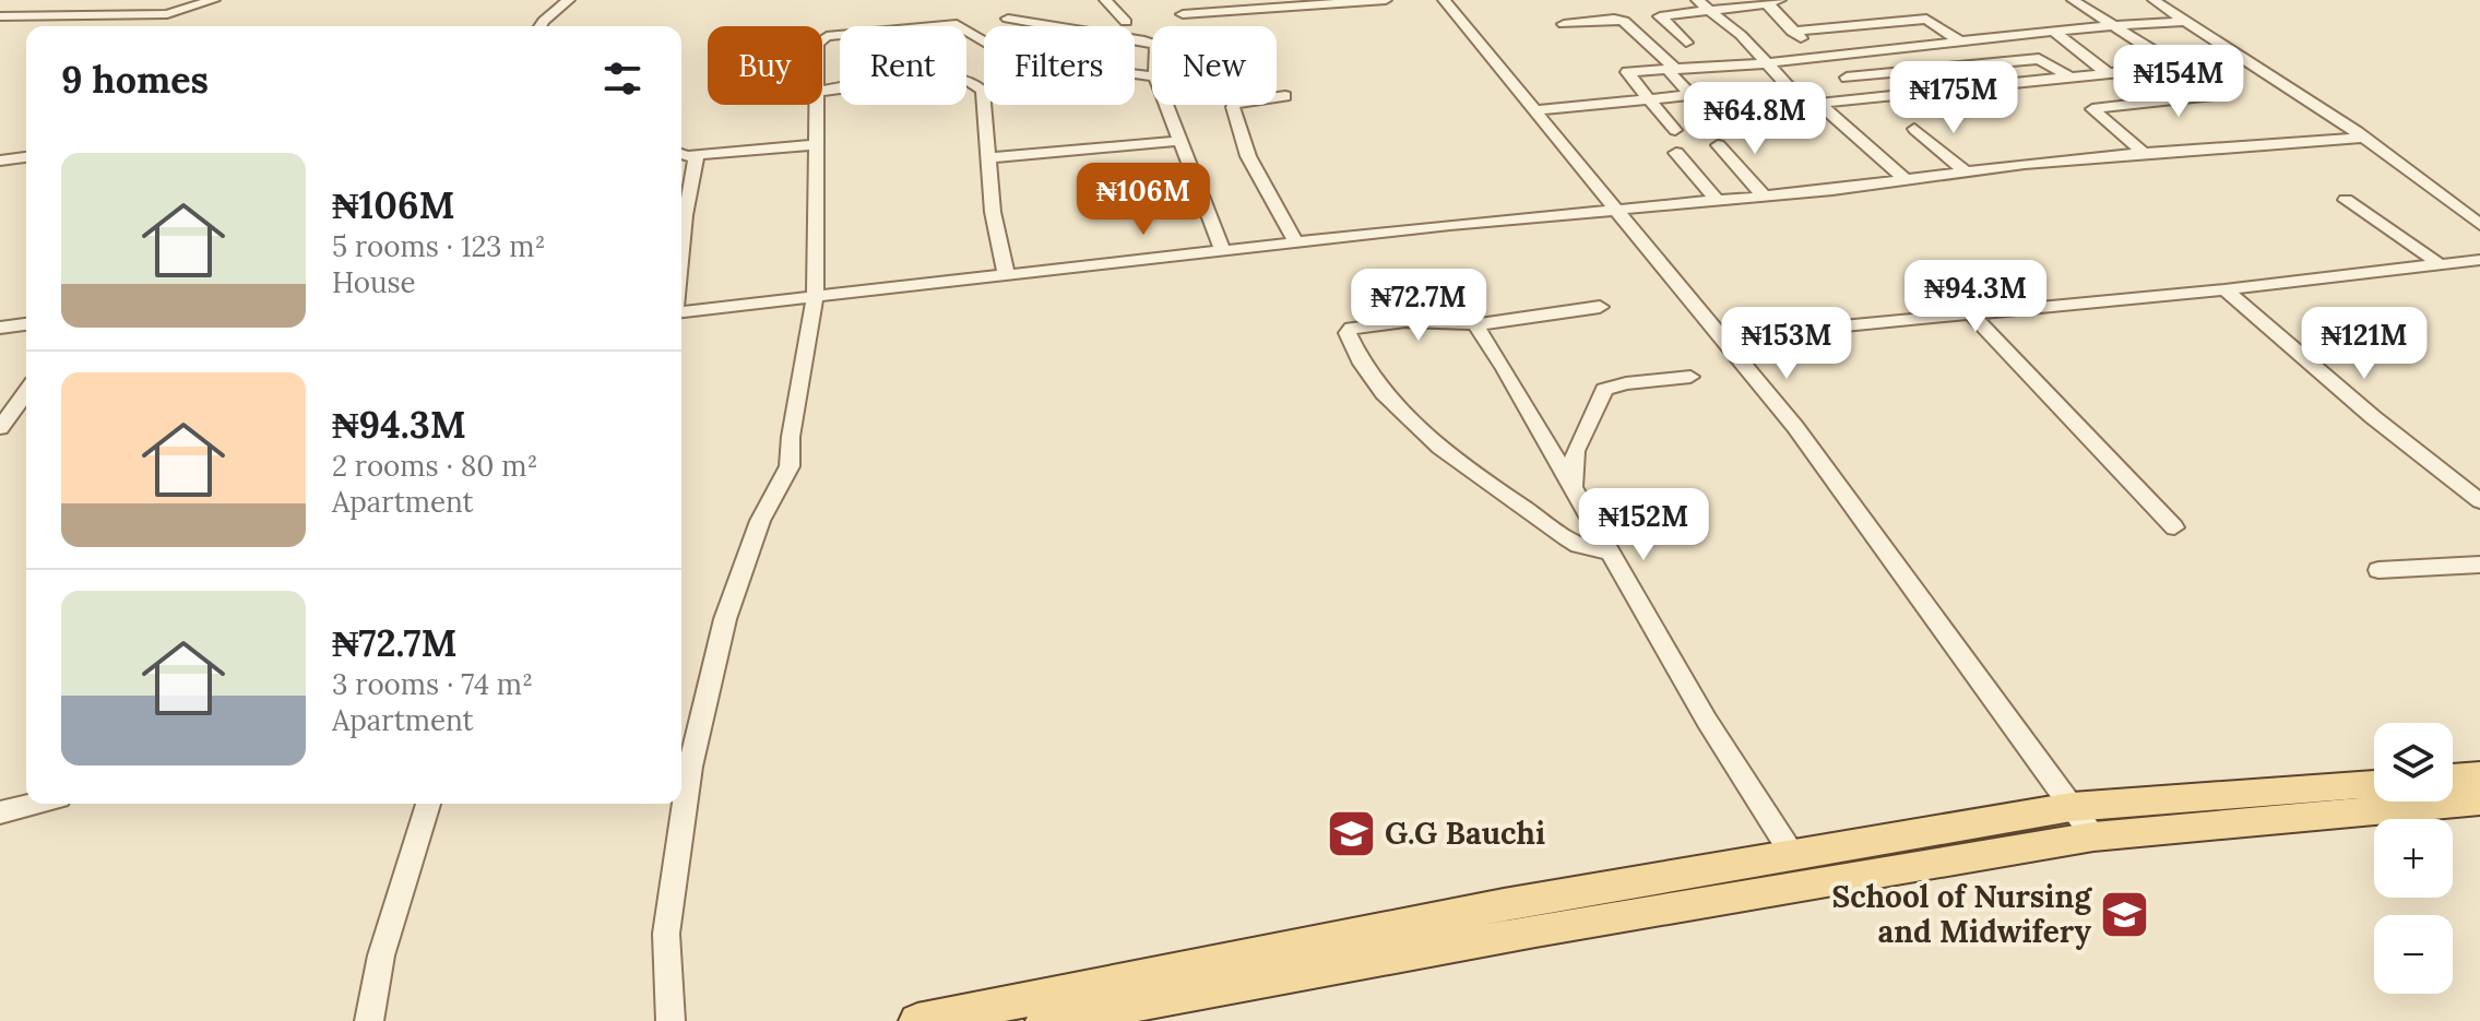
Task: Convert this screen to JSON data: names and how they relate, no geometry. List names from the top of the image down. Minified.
{"places":{"school or university":["G.G Bauchi","School of Nursing and Midwifery"]},"page":{"chip":["Buy","Rent","Filters","New"],"heading":"9 homes","price":["₦154M","₦175M","₦64.8M","₦106M","₦94.3M","₦72.7M","₦153M","₦121M","₦152M"],"list":[{"name":"₦106M","note":"5 rooms · 123 m² · House"},{"name":"₦94.3M","note":"2 rooms · 80 m² · Apartment"},{"name":"₦72.7M","note":"3 rooms · 74 m² · Apartment"}],"map_buttons":["+","−"]}}
